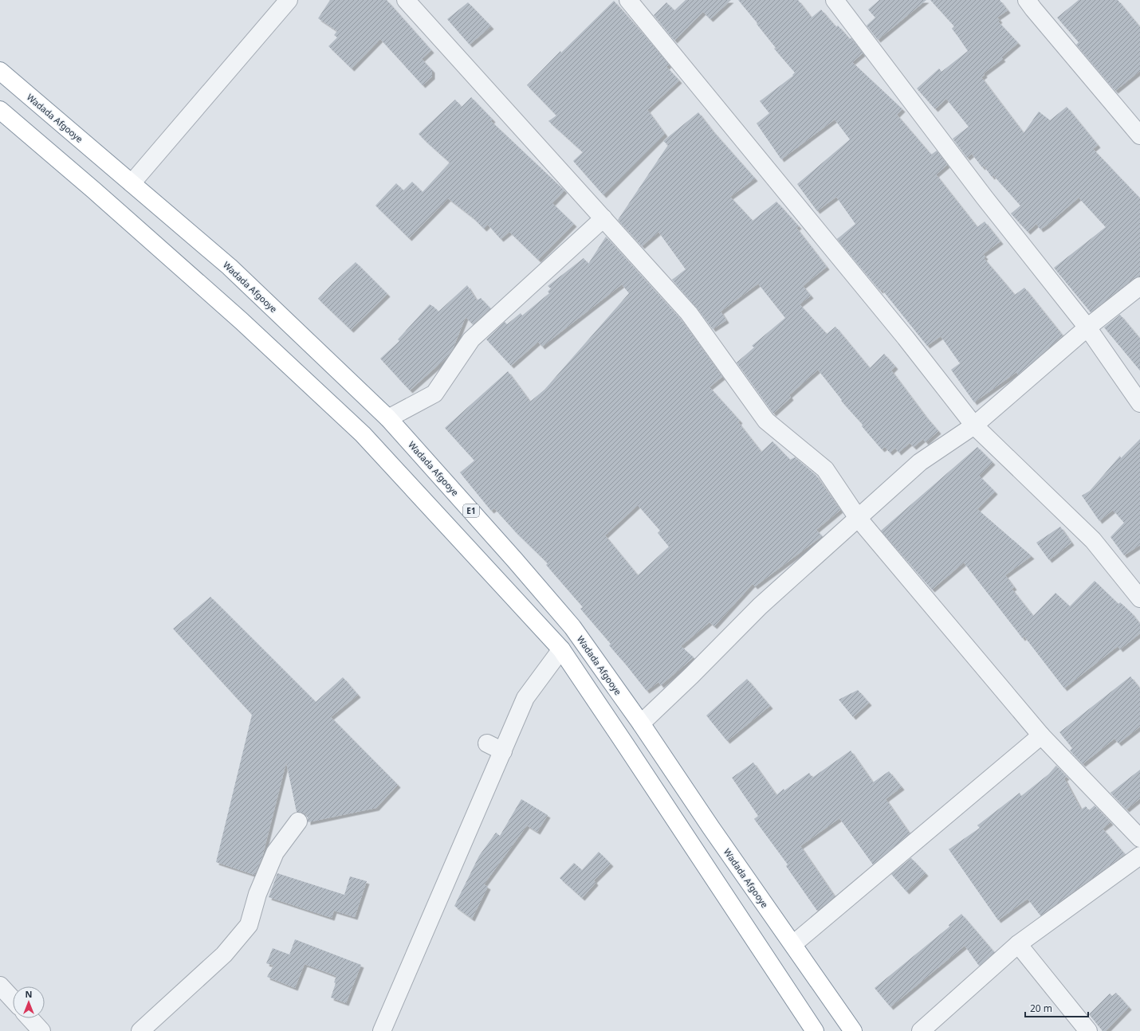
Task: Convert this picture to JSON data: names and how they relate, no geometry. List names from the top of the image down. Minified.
{"streets":{"highway":["Wadada Afgooye","E1"]},"scale_bar":"20 m","north":"top"}
